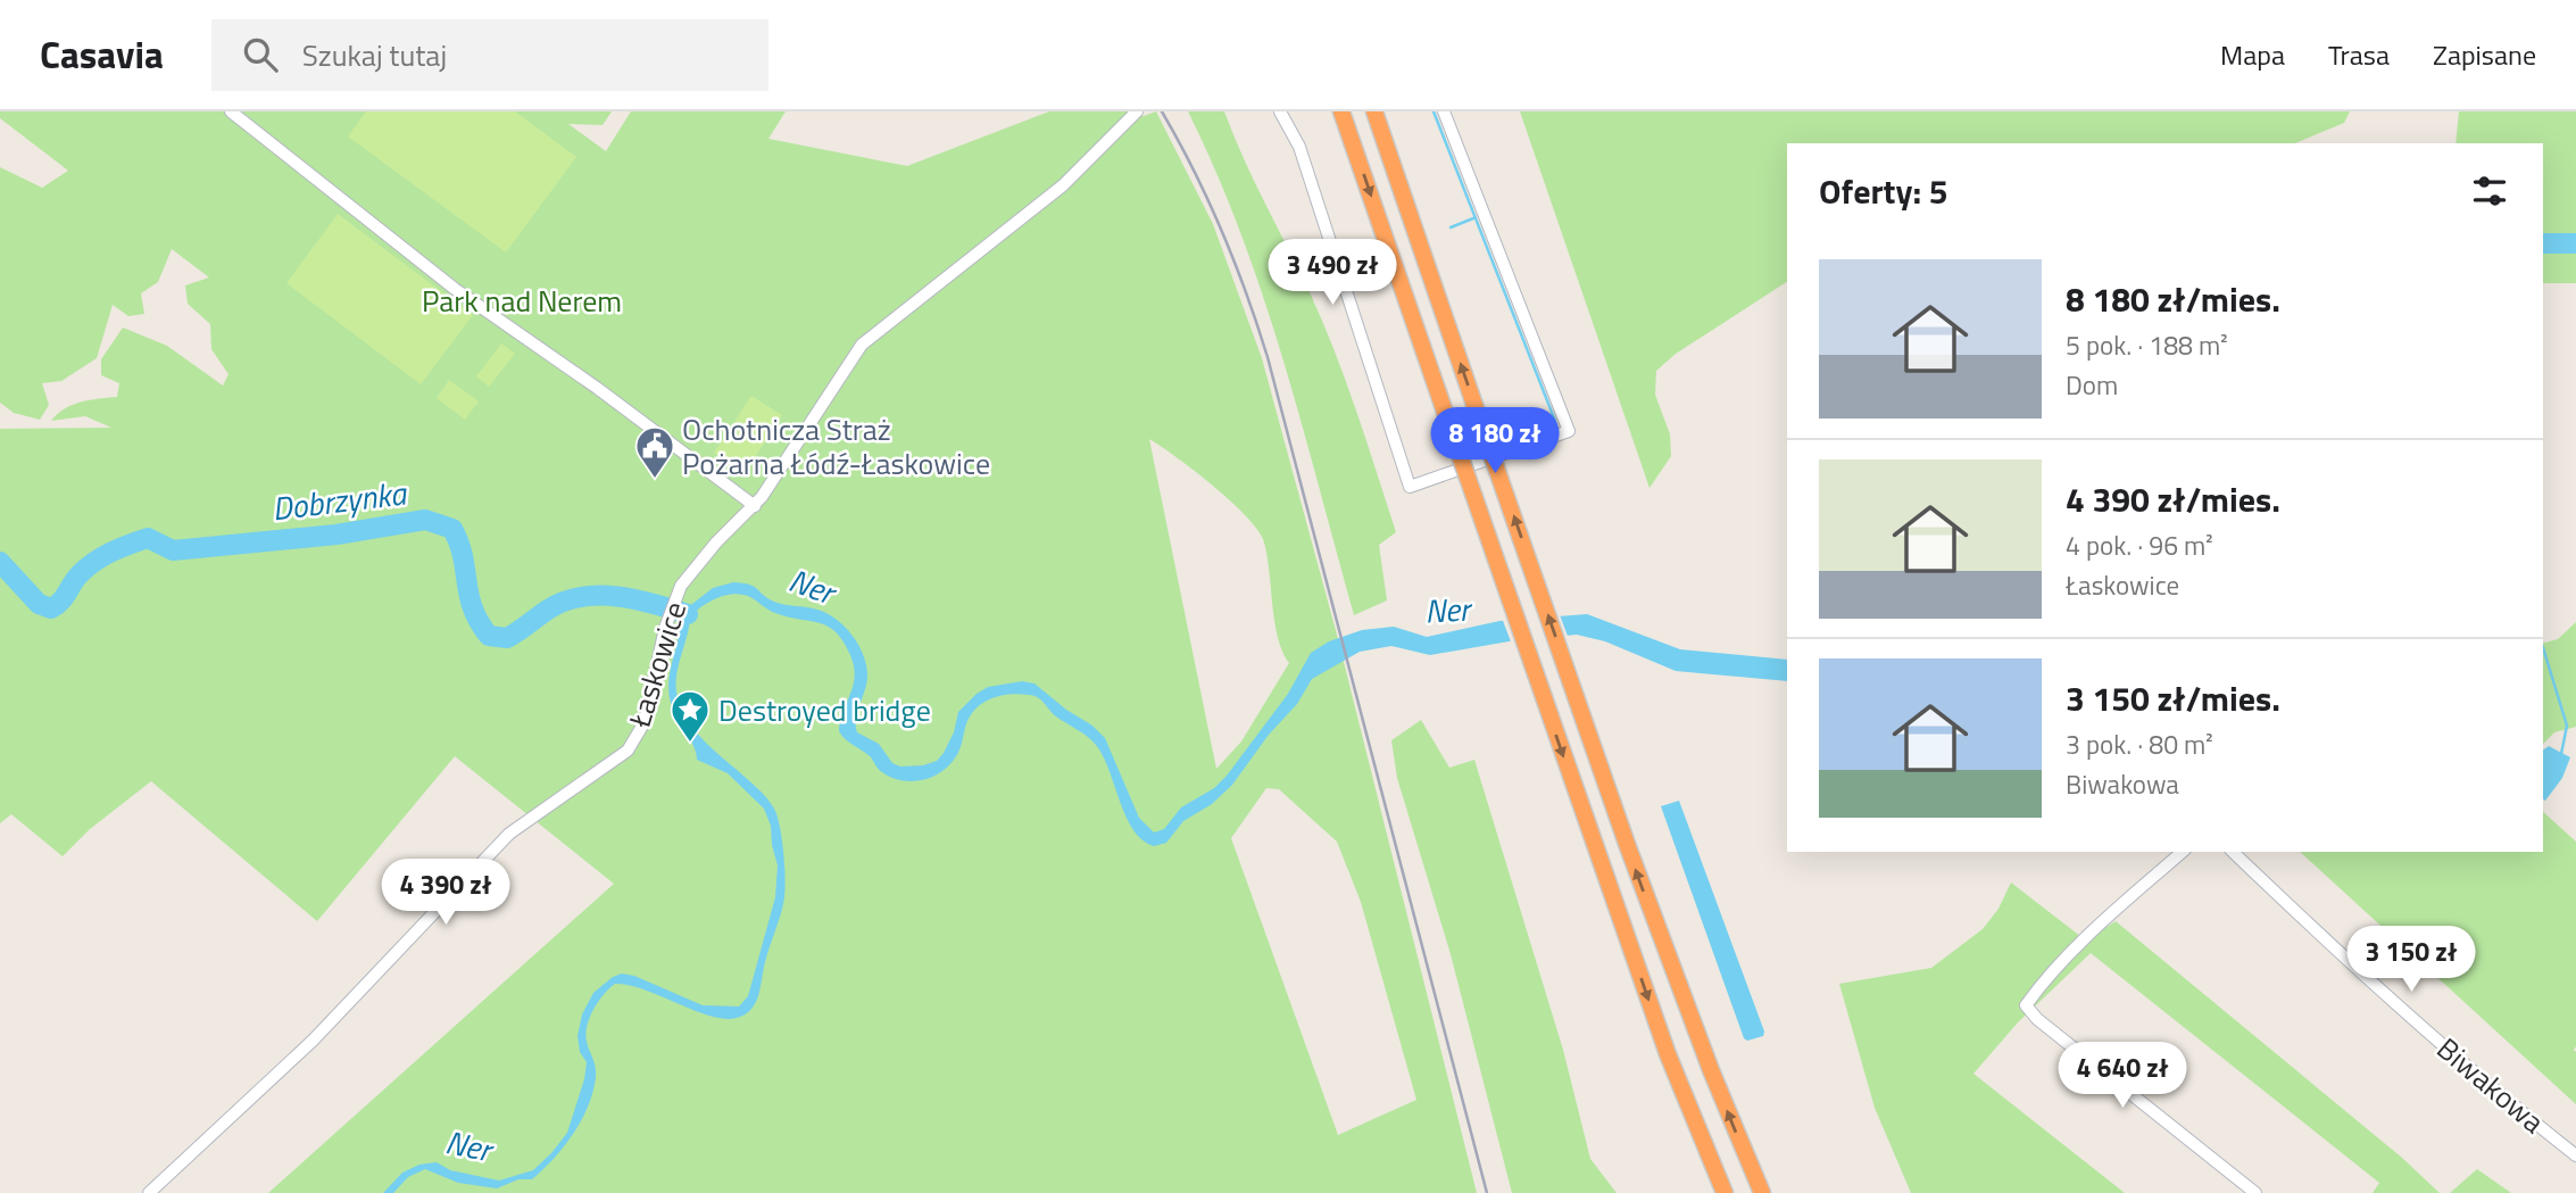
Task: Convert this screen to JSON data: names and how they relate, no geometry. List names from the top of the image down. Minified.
{"streets":{"street":["Łaskowice","Biwakowa"]},"water":["Dobrzynka","Ner"],"parks":["Park nad Nerem"],"places":{"public building":["Ochotnicza Straż Pożarna Łódź-Łaskowice"],"place":["Destroyed bridge"]},"page":{"header":"Casavia","search":"Szukaj tutaj","nav":["Mapa","Trasa","Zapisane"],"heading":"Oferty: 5","price":["3 490 zł","8 180 zł","4 390 zł","3 150 zł","4 640 zł"],"list":[{"name":"8 180 zł/mies.","note":"5 pok. · 188 m² · Dom"},{"name":"4 390 zł/mies.","note":"4 pok. · 96 m² · Łaskowice"},{"name":"3 150 zł/mies.","note":"3 pok. · 80 m² · Biwakowa"}]}}
